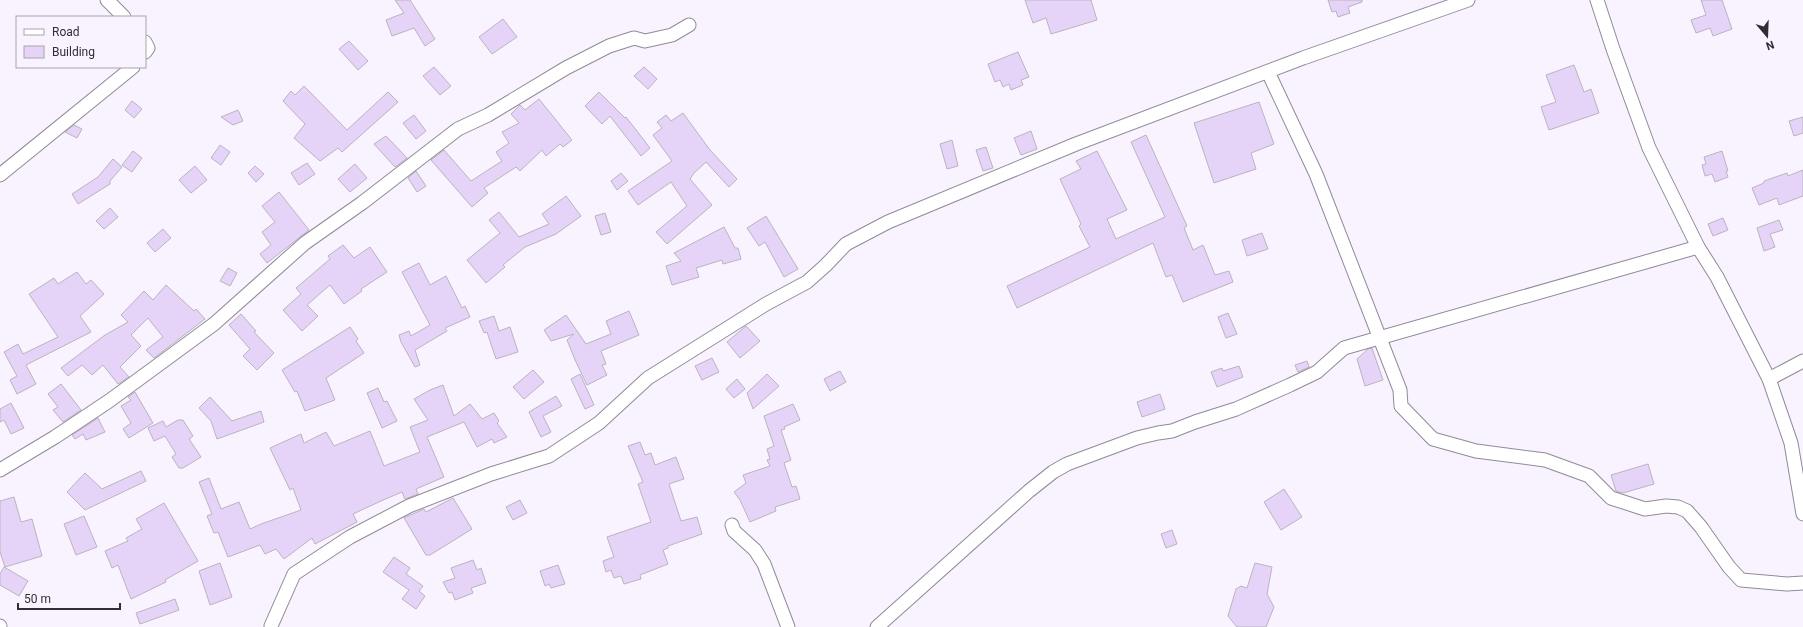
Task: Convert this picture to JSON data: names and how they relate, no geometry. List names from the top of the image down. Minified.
{"legend":["Road","Building"],"scale_bar":"50 m","north":"bottom"}
